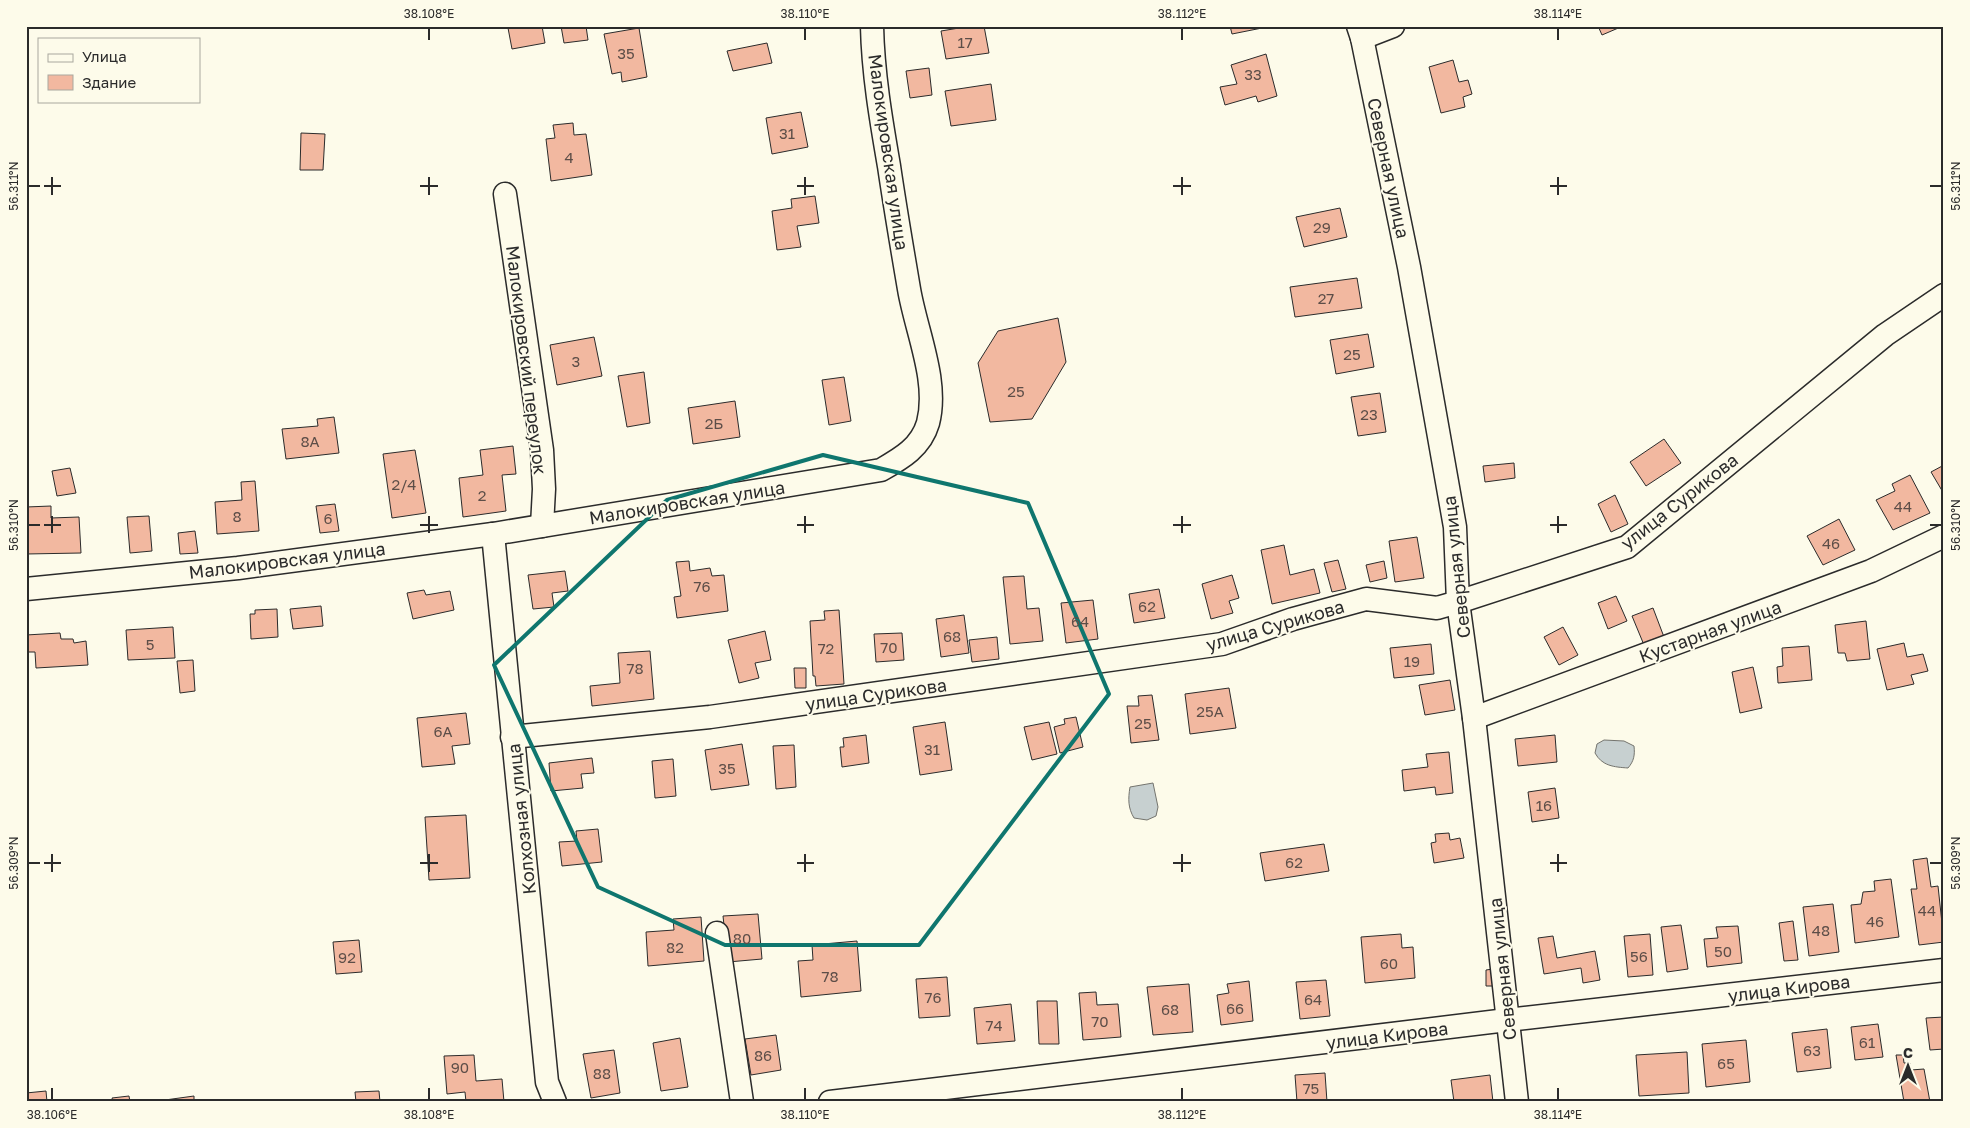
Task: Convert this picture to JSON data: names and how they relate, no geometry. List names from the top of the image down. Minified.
{"streets":{"street":["Малокировская улица","Северная улица","Малокировский переулок","улица Сурикова","Кустарная улица","Колхозная улица","улица Кирова"]},"crossings":[["Малокировская улица","Малокировский переулок"],["Малокировская улица","Колхозная улица"],["Северная улица","улица Сурикова"],["Северная улица","Кустарная улица"],["Северная улица","улица Кирова"],["улица Сурикова","Колхозная улица"]],"house_numbers":["17","35","33","31","4","29","27","25","3","25","23","2Б","8А","2/4","2","44","8","6","46","76","62","64","68","5","70","72","19","78","25А","25","6А","31","35","16","62","44","46","48","80","82","50","56","92","60","78","76","64","66","68","70","74","61","63","86","65","90","88","75"],"legend":["Улица","Здание"],"north":"top","coordinates":["38.108°E","38.110°E","38.112°E","38.114°E","56.311°N","56.310°N","56.309°N","38.106°E"]}
